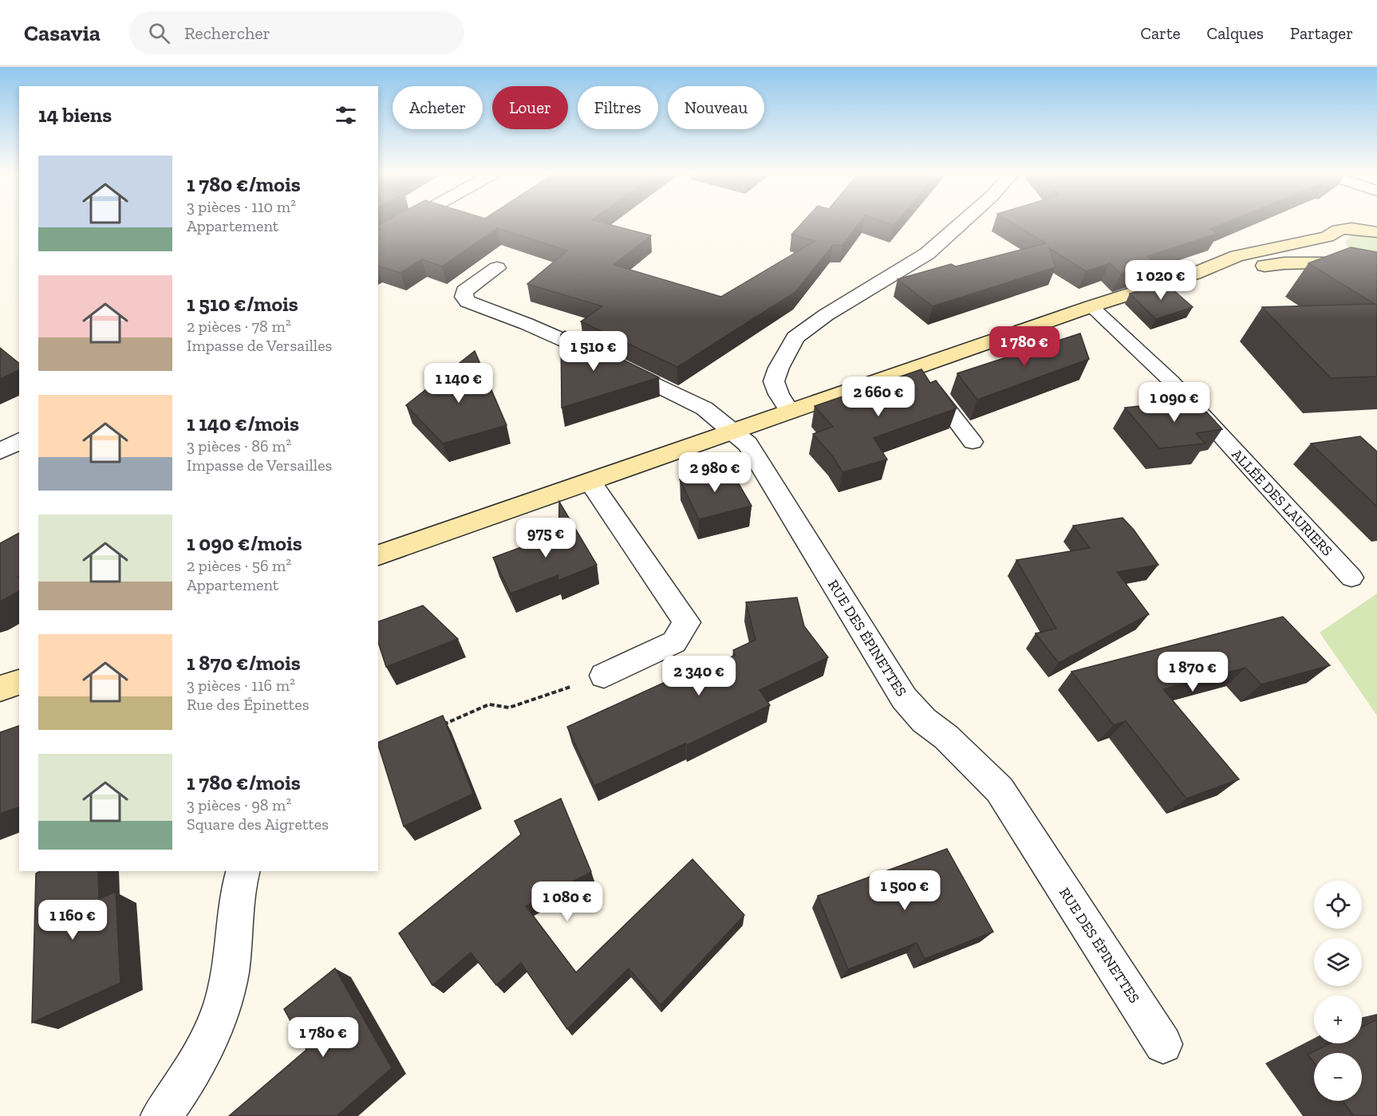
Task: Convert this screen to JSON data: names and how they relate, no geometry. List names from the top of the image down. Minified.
{"streets":{"street":["RUE DES ÉPINETTES"],"lane":["ALLÉE DES LAURIERS"]},"page":{"header":"Casavia","search":"Rechercher","nav":["Carte","Calques","Partager"],"chip":["Acheter","Louer","Filtres","Nouveau"],"heading":"14 biens","list":[{"name":"1 780 €/mois","note":"3 pièces · 110 m² · Appartement"},{"name":"1 510 €/mois","note":"2 pièces · 78 m² · Impasse de Versailles"},{"name":"1 140 €/mois","note":"3 pièces · 86 m² · Impasse de Versailles"},{"name":"1 090 €/mois","note":"2 pièces · 56 m² · Appartement"},{"name":"1 870 €/mois","note":"3 pièces · 116 m² · Rue des Épinettes"},{"name":"1 780 €/mois","note":"3 pièces · 98 m² · Square des Aigrettes"}],"price":["1 020 €","1 780 €","1 510 €","1 140 €","2 660 €","1 090 €","2 980 €","975 €","1 870 €","2 340 €","1 500 €","1 080 €","1 160 €","1 780 €"],"map_buttons":["+","−"]}}
